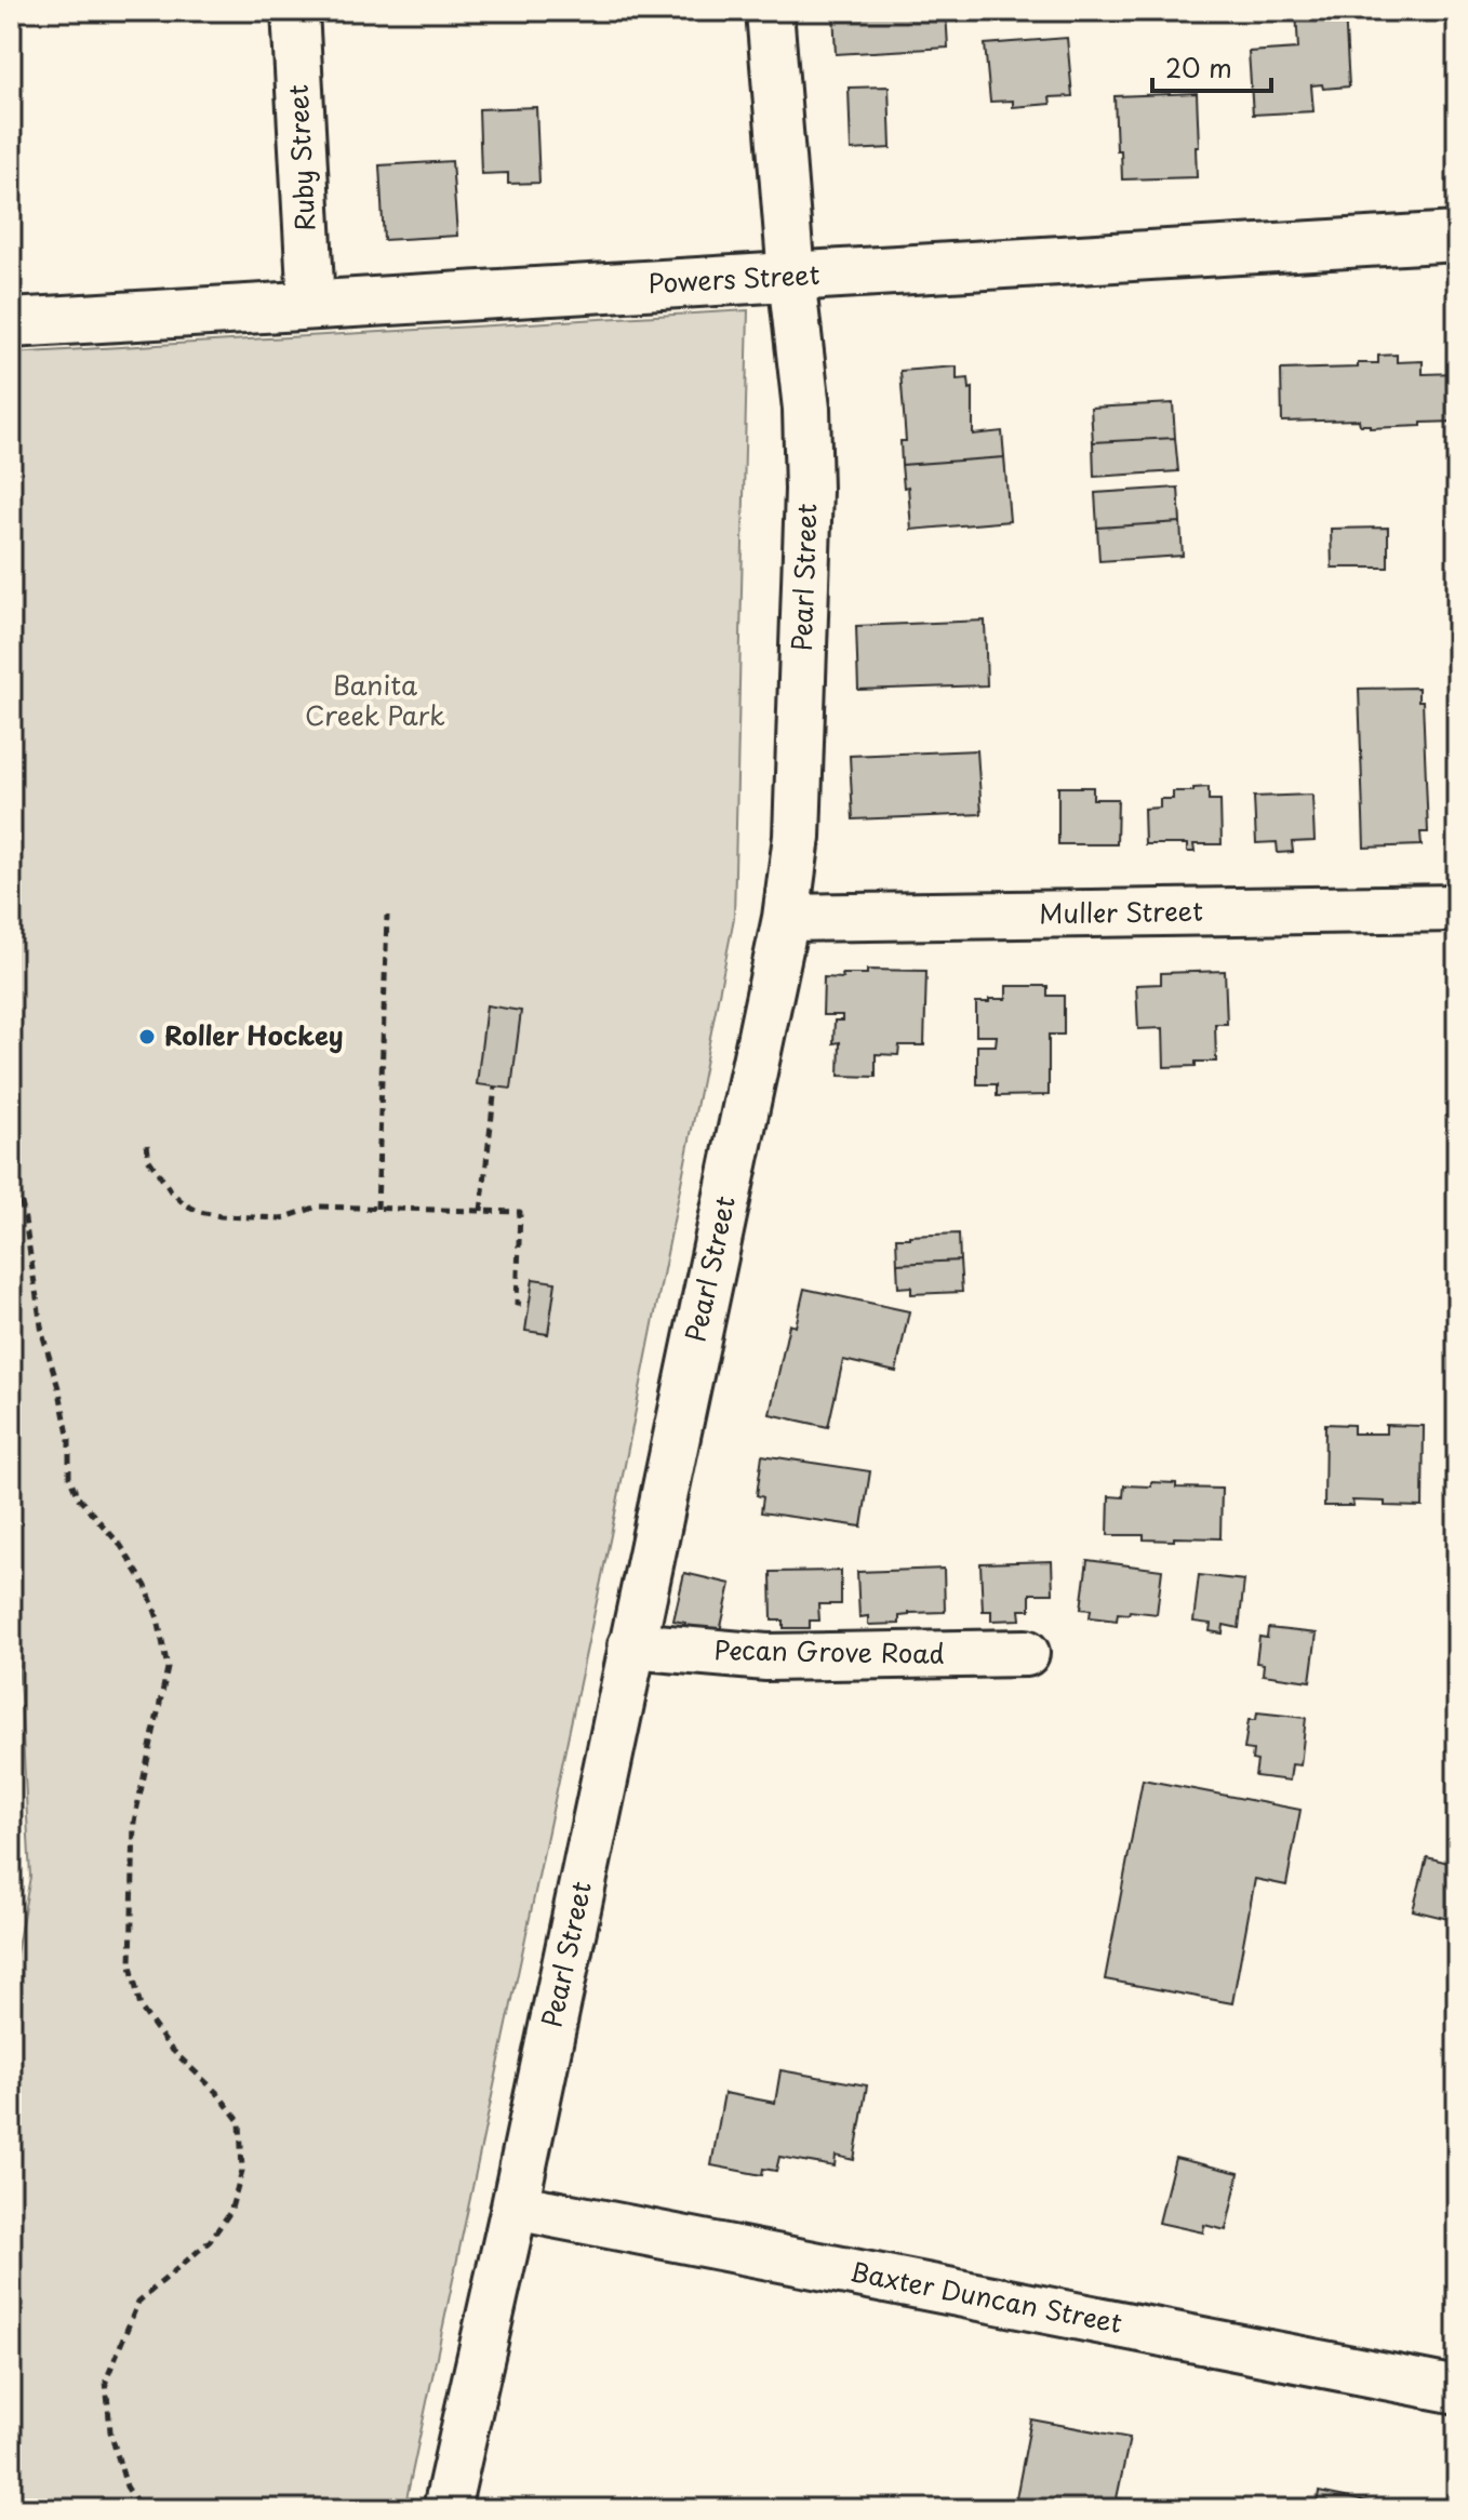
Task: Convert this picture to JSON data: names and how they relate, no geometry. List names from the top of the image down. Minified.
{"streets":{"street":["Ruby Street","Powers Street","Pearl Street","Muller Street","Pecan Grove Road","Baxter Duncan Street"]},"crossings":[["Ruby Street","Powers Street"],["Powers Street","Pearl Street"],["Pearl Street","Muller Street"],["Pearl Street","Pecan Grove Road"],["Pearl Street","Baxter Duncan Street"]],"parks":["Banita Creek Park"],"places":["Roller Hockey"],"scale_bar":"20 m"}
